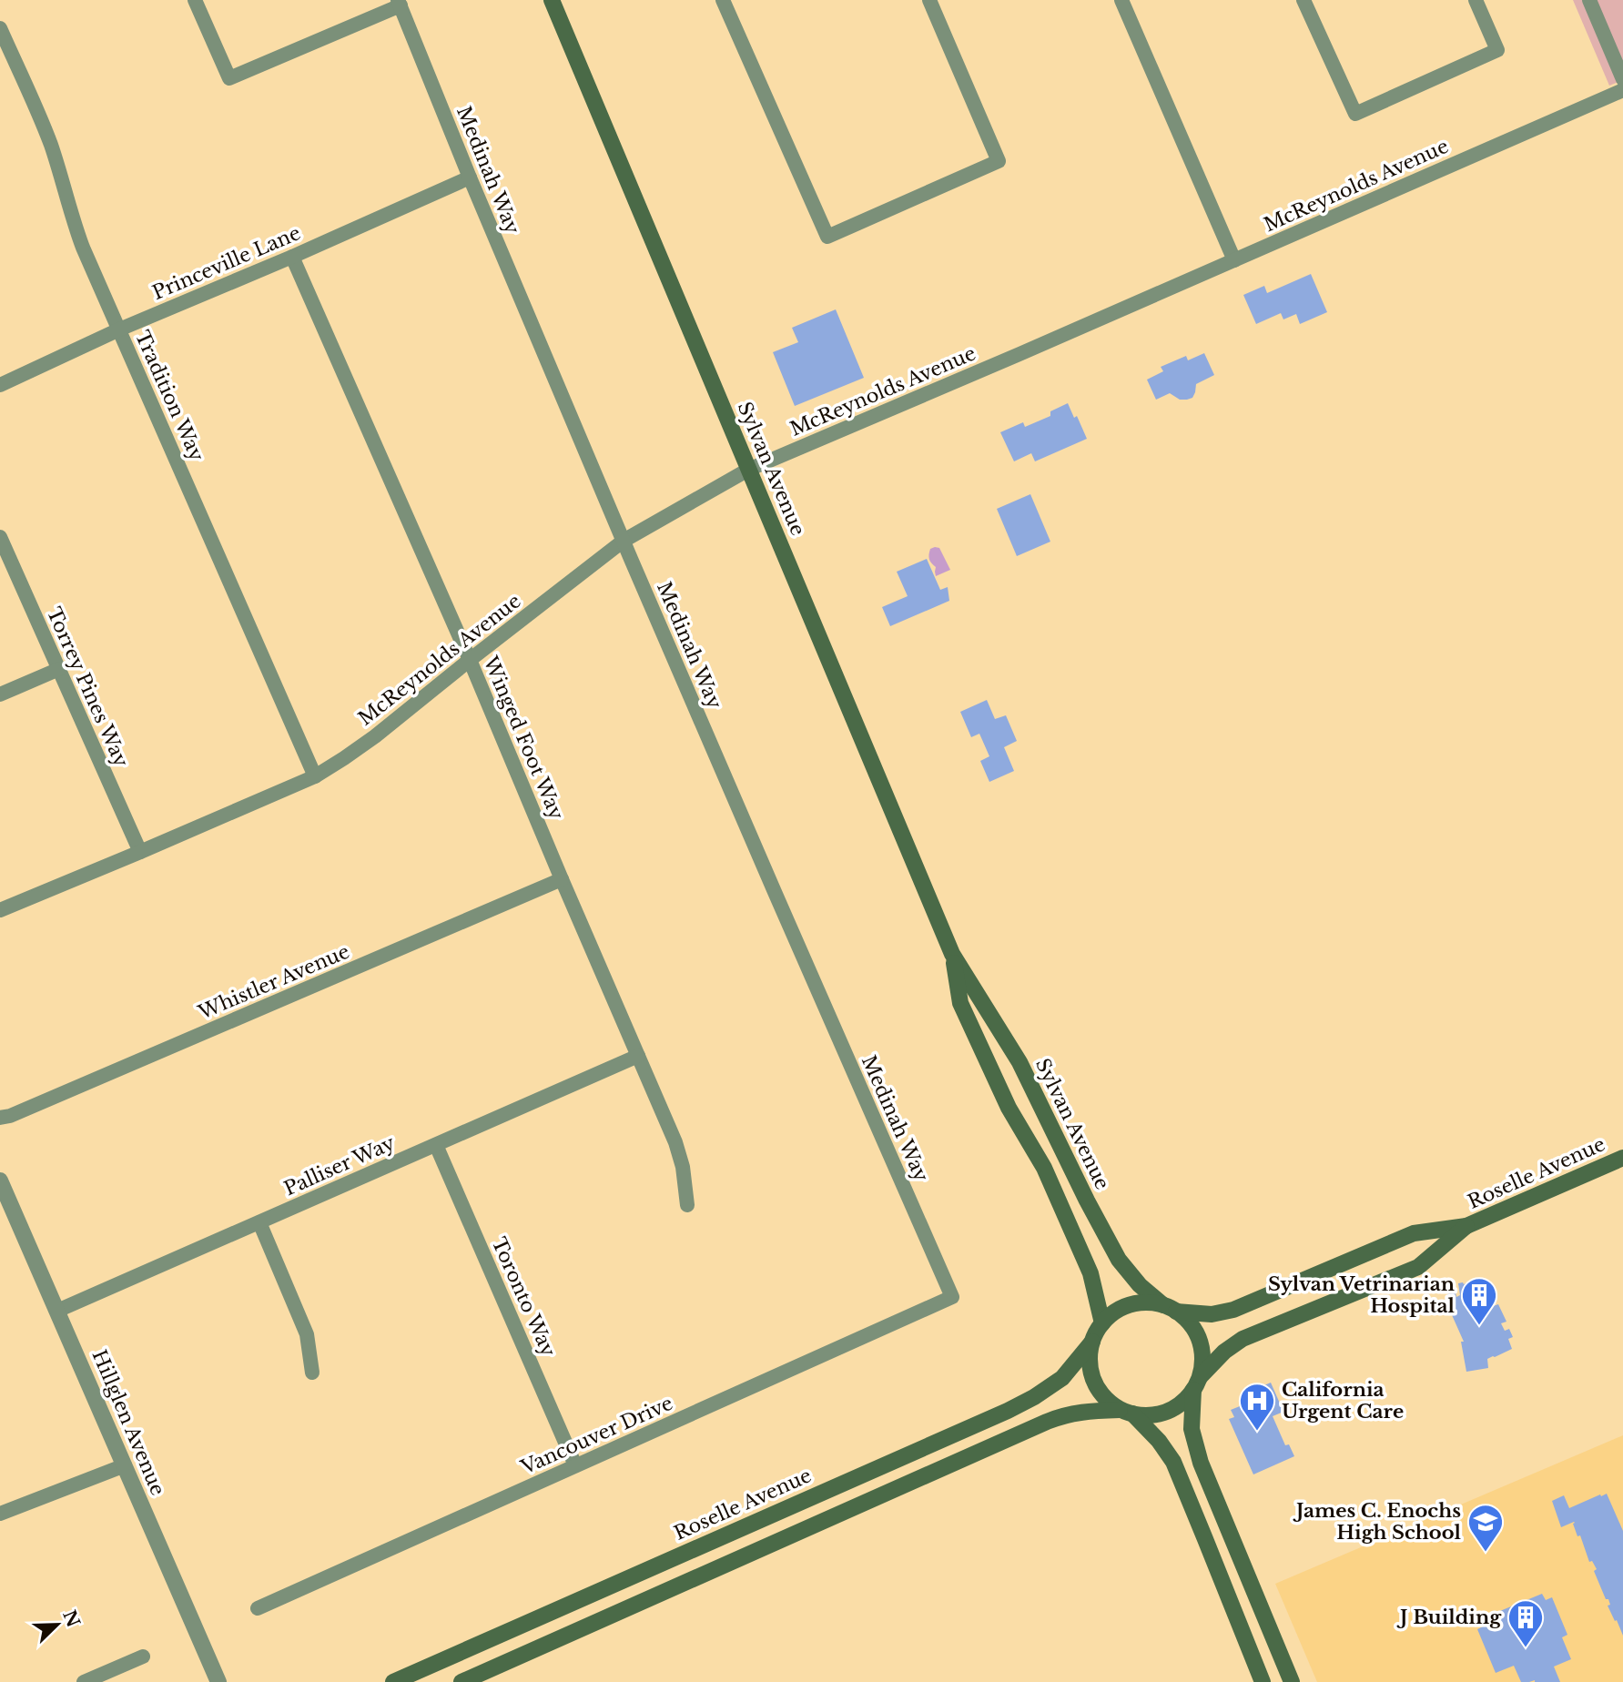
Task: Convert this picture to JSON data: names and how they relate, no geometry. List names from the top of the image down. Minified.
{"streets":{"main road":["Sylvan Avenue","Roselle Avenue"],"street":["Medinah Way","McReynolds Avenue","Princeville Lane","Tradition Way","Torrey Pines Way","Winged Foot Way","Whistler Avenue","Palliser Way","Toronto Way","Hillglen Avenue","Vancouver Drive"]},"crossings":[["Medinah Way","McReynolds Avenue"],["Medinah Way","Princeville Lane"],["Medinah Way","Vancouver Drive"],["McReynolds Avenue","Tradition Way"],["McReynolds Avenue","Sylvan Avenue"],["McReynolds Avenue","Torrey Pines Way"],["McReynolds Avenue","Winged Foot Way"],["Princeville Lane","Tradition Way"],["Princeville Lane","Winged Foot Way"],["Sylvan Avenue","Roselle Avenue"],["Winged Foot Way","Whistler Avenue"],["Winged Foot Way","Palliser Way"],["Palliser Way","Toronto Way"],["Palliser Way","Hillglen Avenue"],["Toronto Way","Vancouver Drive"]],"places":{"building":["Sylvan Vetrinarian Hospital","J Building"],"hospital":["California Urgent Care"],"school or university":["James C. Enochs High School"]},"north":"top right"}
